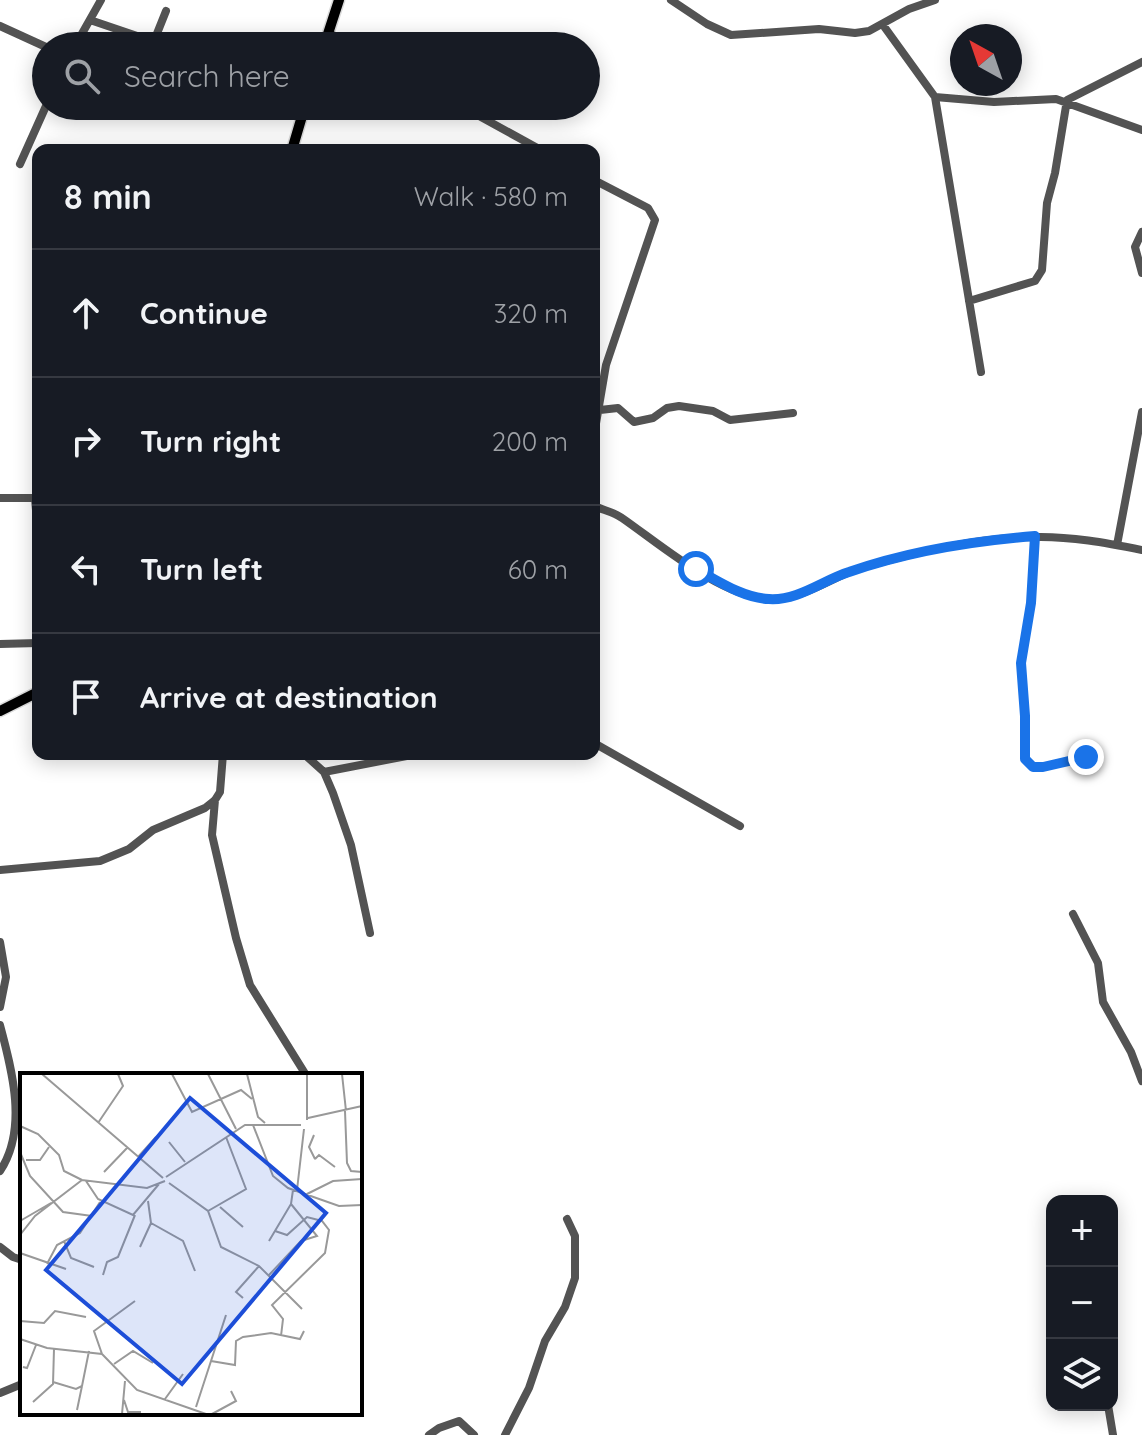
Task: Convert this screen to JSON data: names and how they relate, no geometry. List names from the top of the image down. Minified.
{"north":"top left","page":{"search":"Search here","heading":["8 min","Walk · 580 m"],"list":[["Continue","320 m"],["Turn right","200 m"],["Turn left","60 m"],"Arrive at destination"],"map_buttons":["+","−"]}}
